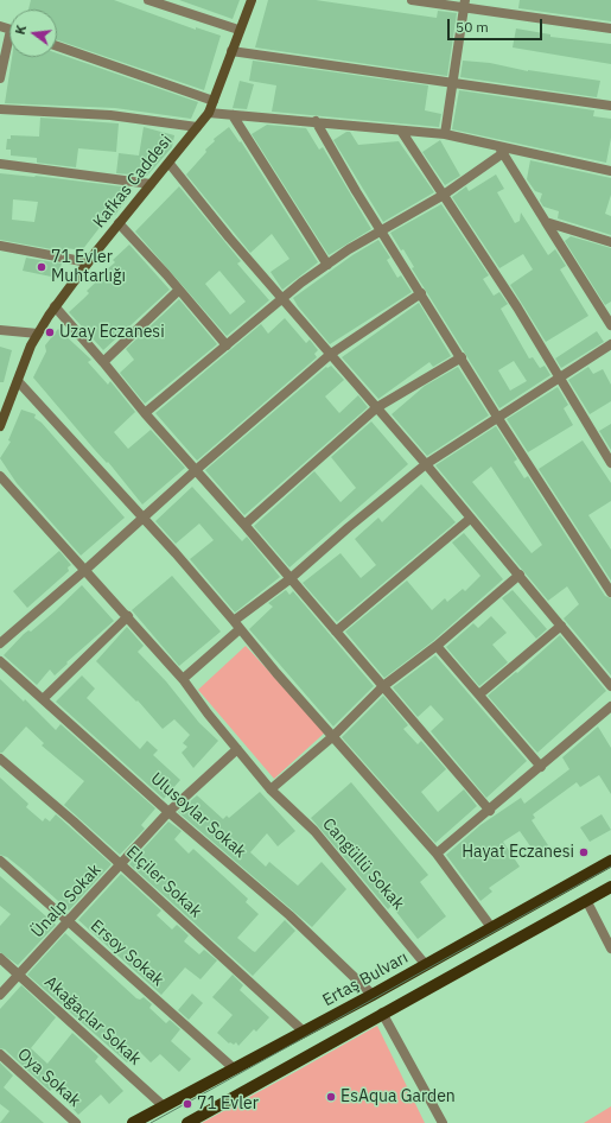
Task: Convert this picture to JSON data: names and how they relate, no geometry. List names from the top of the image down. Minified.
{"streets":{"main road":["Ertaş Bulvarı"],"street":["Kafkas Caddesi","Ulusoylar Sokak","Cangüllü Sokak","Elçiler Sokak","Ünalp Sokak","Ersoy Sokak","Akağaçlar Sokak","Oya Sokak"]},"crossings":[["Ulusoylar Sokak","Ünalp Sokak"],["Ulusoylar Sokak","Ertaş Bulvarı"],["Cangüllü Sokak","Ünalp Sokak"],["Cangüllü Sokak","Ertaş Bulvarı"],["Elçiler Sokak","Ünalp Sokak"],["Elçiler Sokak","Ertaş Bulvarı"],["Ünalp Sokak","Ersoy Sokak"],["Ünalp Sokak","Akağaçlar Sokak"],["Ersoy Sokak","Ertaş Bulvarı"],["Ertaş Bulvarı","Akağaçlar Sokak"]],"places":["71 Evler Muhtarlığı","Uzay Eczanesi","Hayat Eczanesi","EsAqua Garden","71 Evler"],"scale_bar":"50 m","north":"left"}
